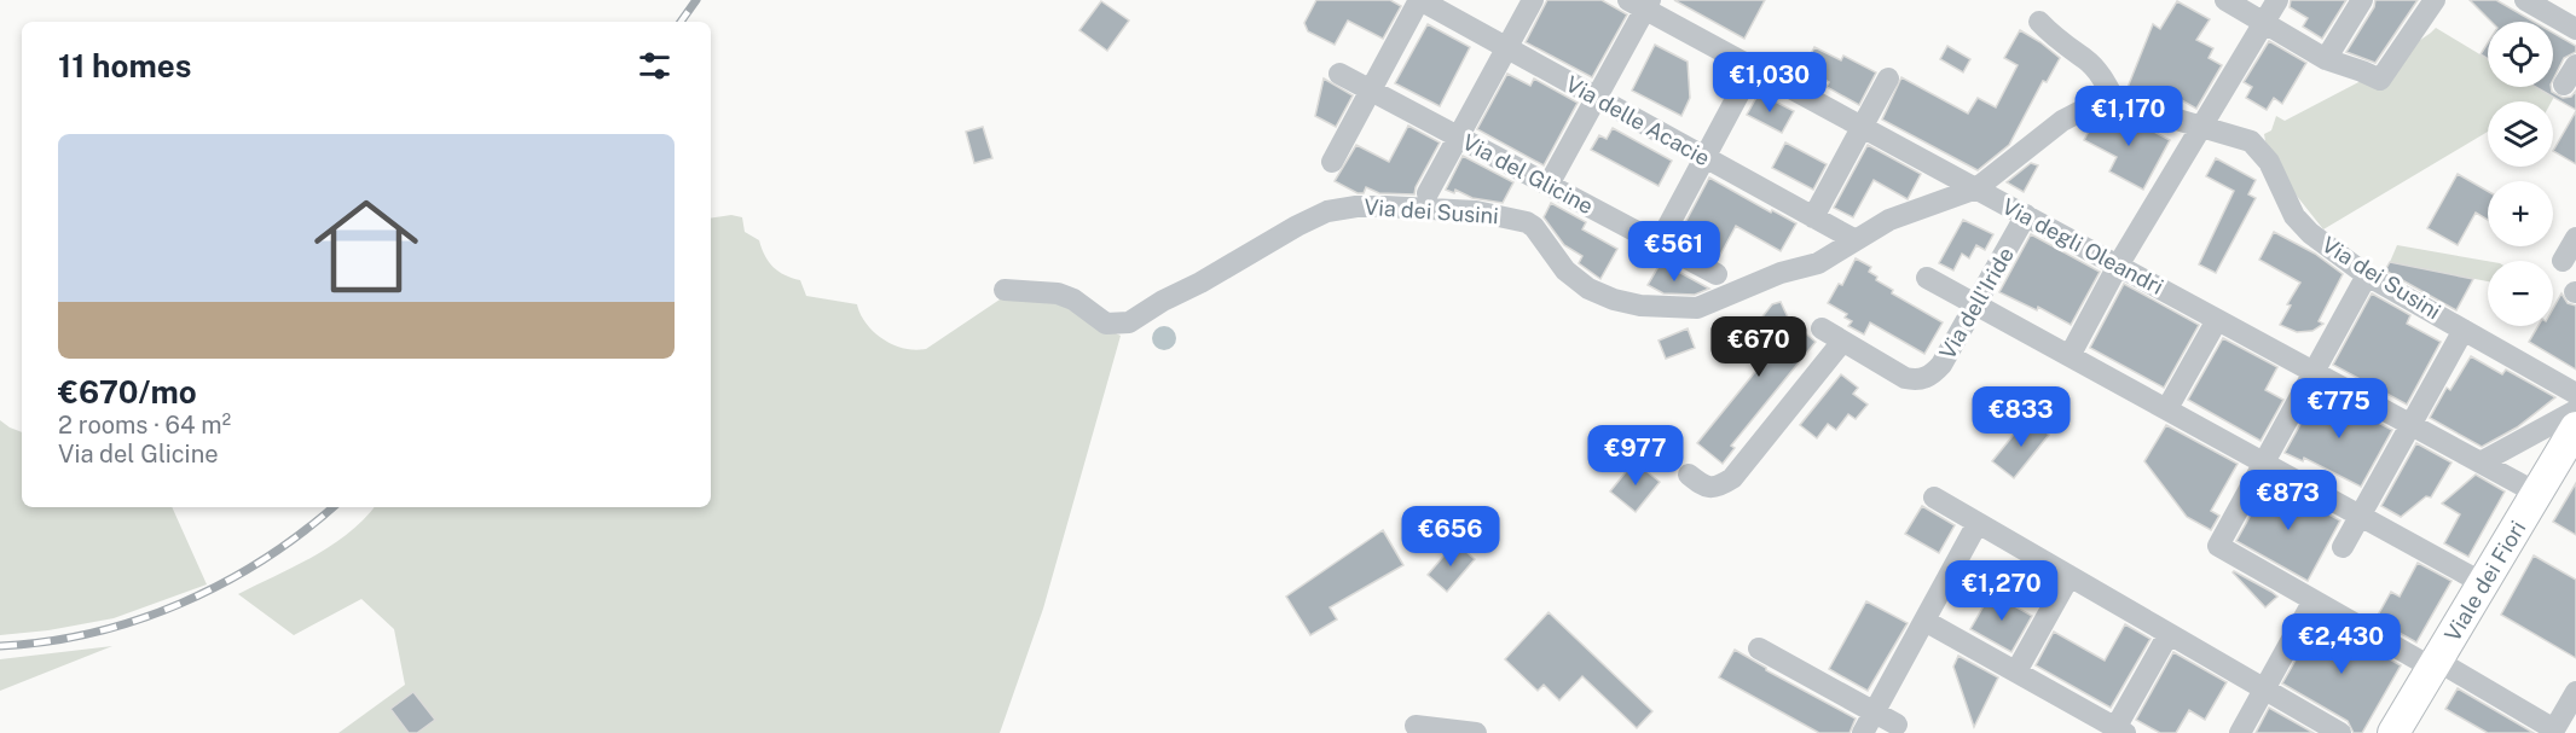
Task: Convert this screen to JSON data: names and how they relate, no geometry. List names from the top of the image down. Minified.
{"streets":{"street":["Via delle Acacie","Via del Glicine","Via dei Susini","Via degli Oleandri","Via dell'Iride","Viale dei Fiori"]},"crossings":[["Via delle Acacie","Via dei Susini"],["Via dei Susini","Via degli Oleandri"],["Via degli Oleandri","Via dell'Iride"],["Via degli Oleandri","Viale dei Fiori"]],"page":{"map_buttons":["+","−"],"heading":"11 homes","price":["€1,030","€1,170","€561","€670","€775","€833","€977","€873","€656","€1,270","€2,430"],"list":[{"name":"€670/mo","note":"2 rooms · 64 m² · Via del Glicine"}]}}
